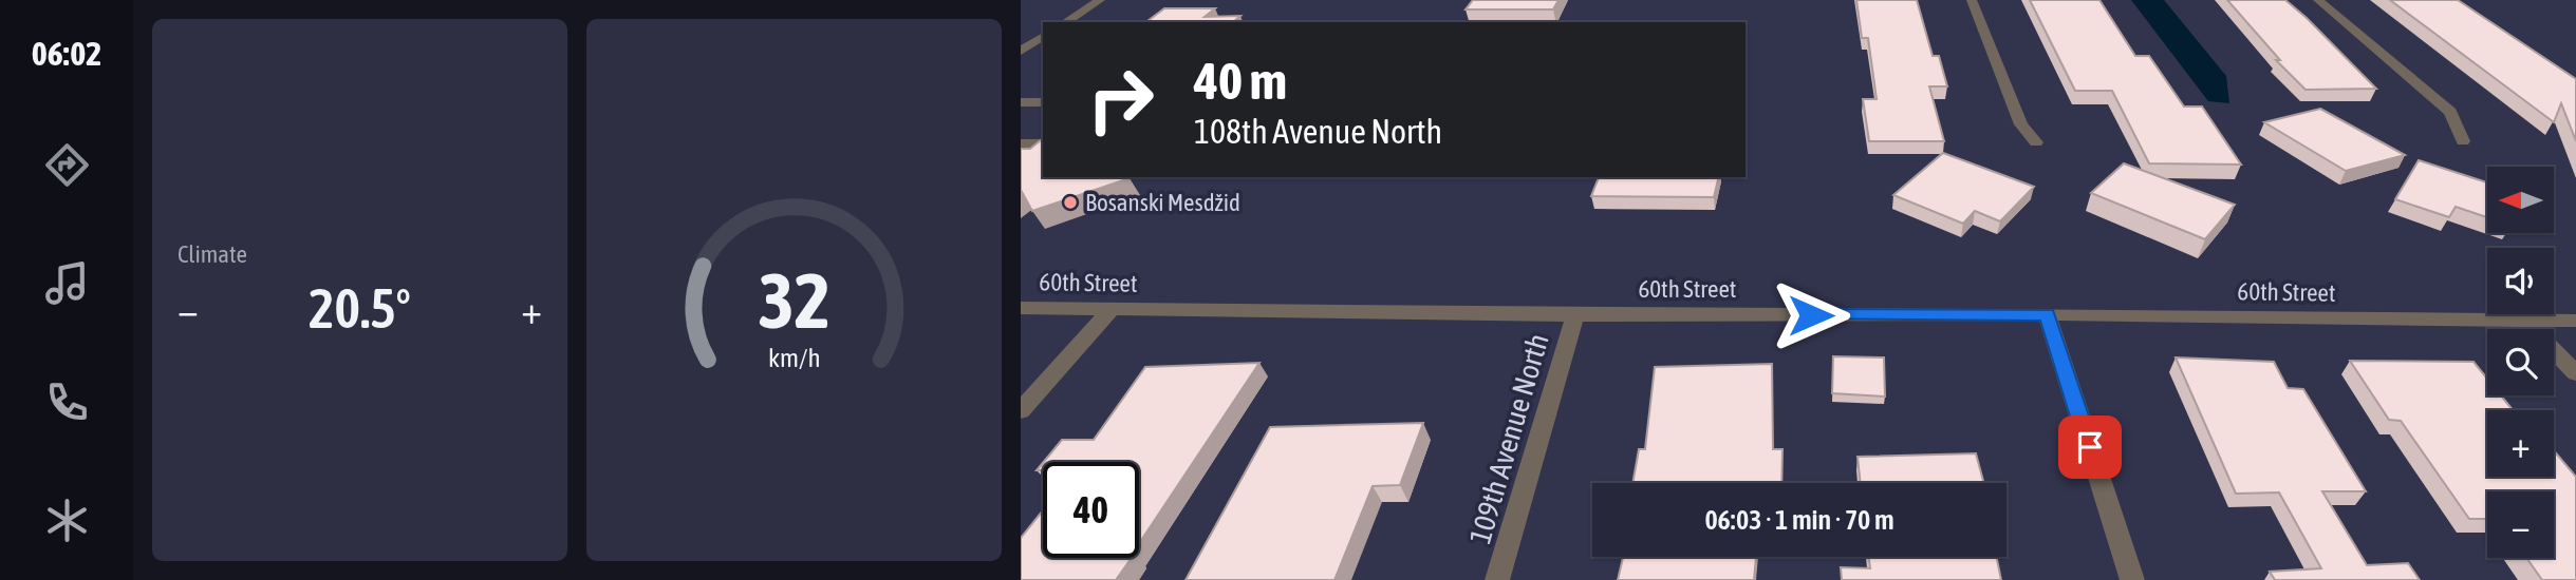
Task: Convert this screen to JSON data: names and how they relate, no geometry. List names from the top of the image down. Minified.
{"streets":{"street":["60th Street","109th Avenue North"]},"crossings":[["60th Street","109th Avenue North"]],"places":["Bosanski Mesdžid"],"north":"left","page":{"tabs":"06:02","tile":"Climate","turn":["40 m","108th Avenue North"],"map_buttons":["+","−"],"heat":["−","20.5°","+"],"limit":"40","trip":"06:03 · 1 min · 70 m","gauge":["32","km/h"]}}
